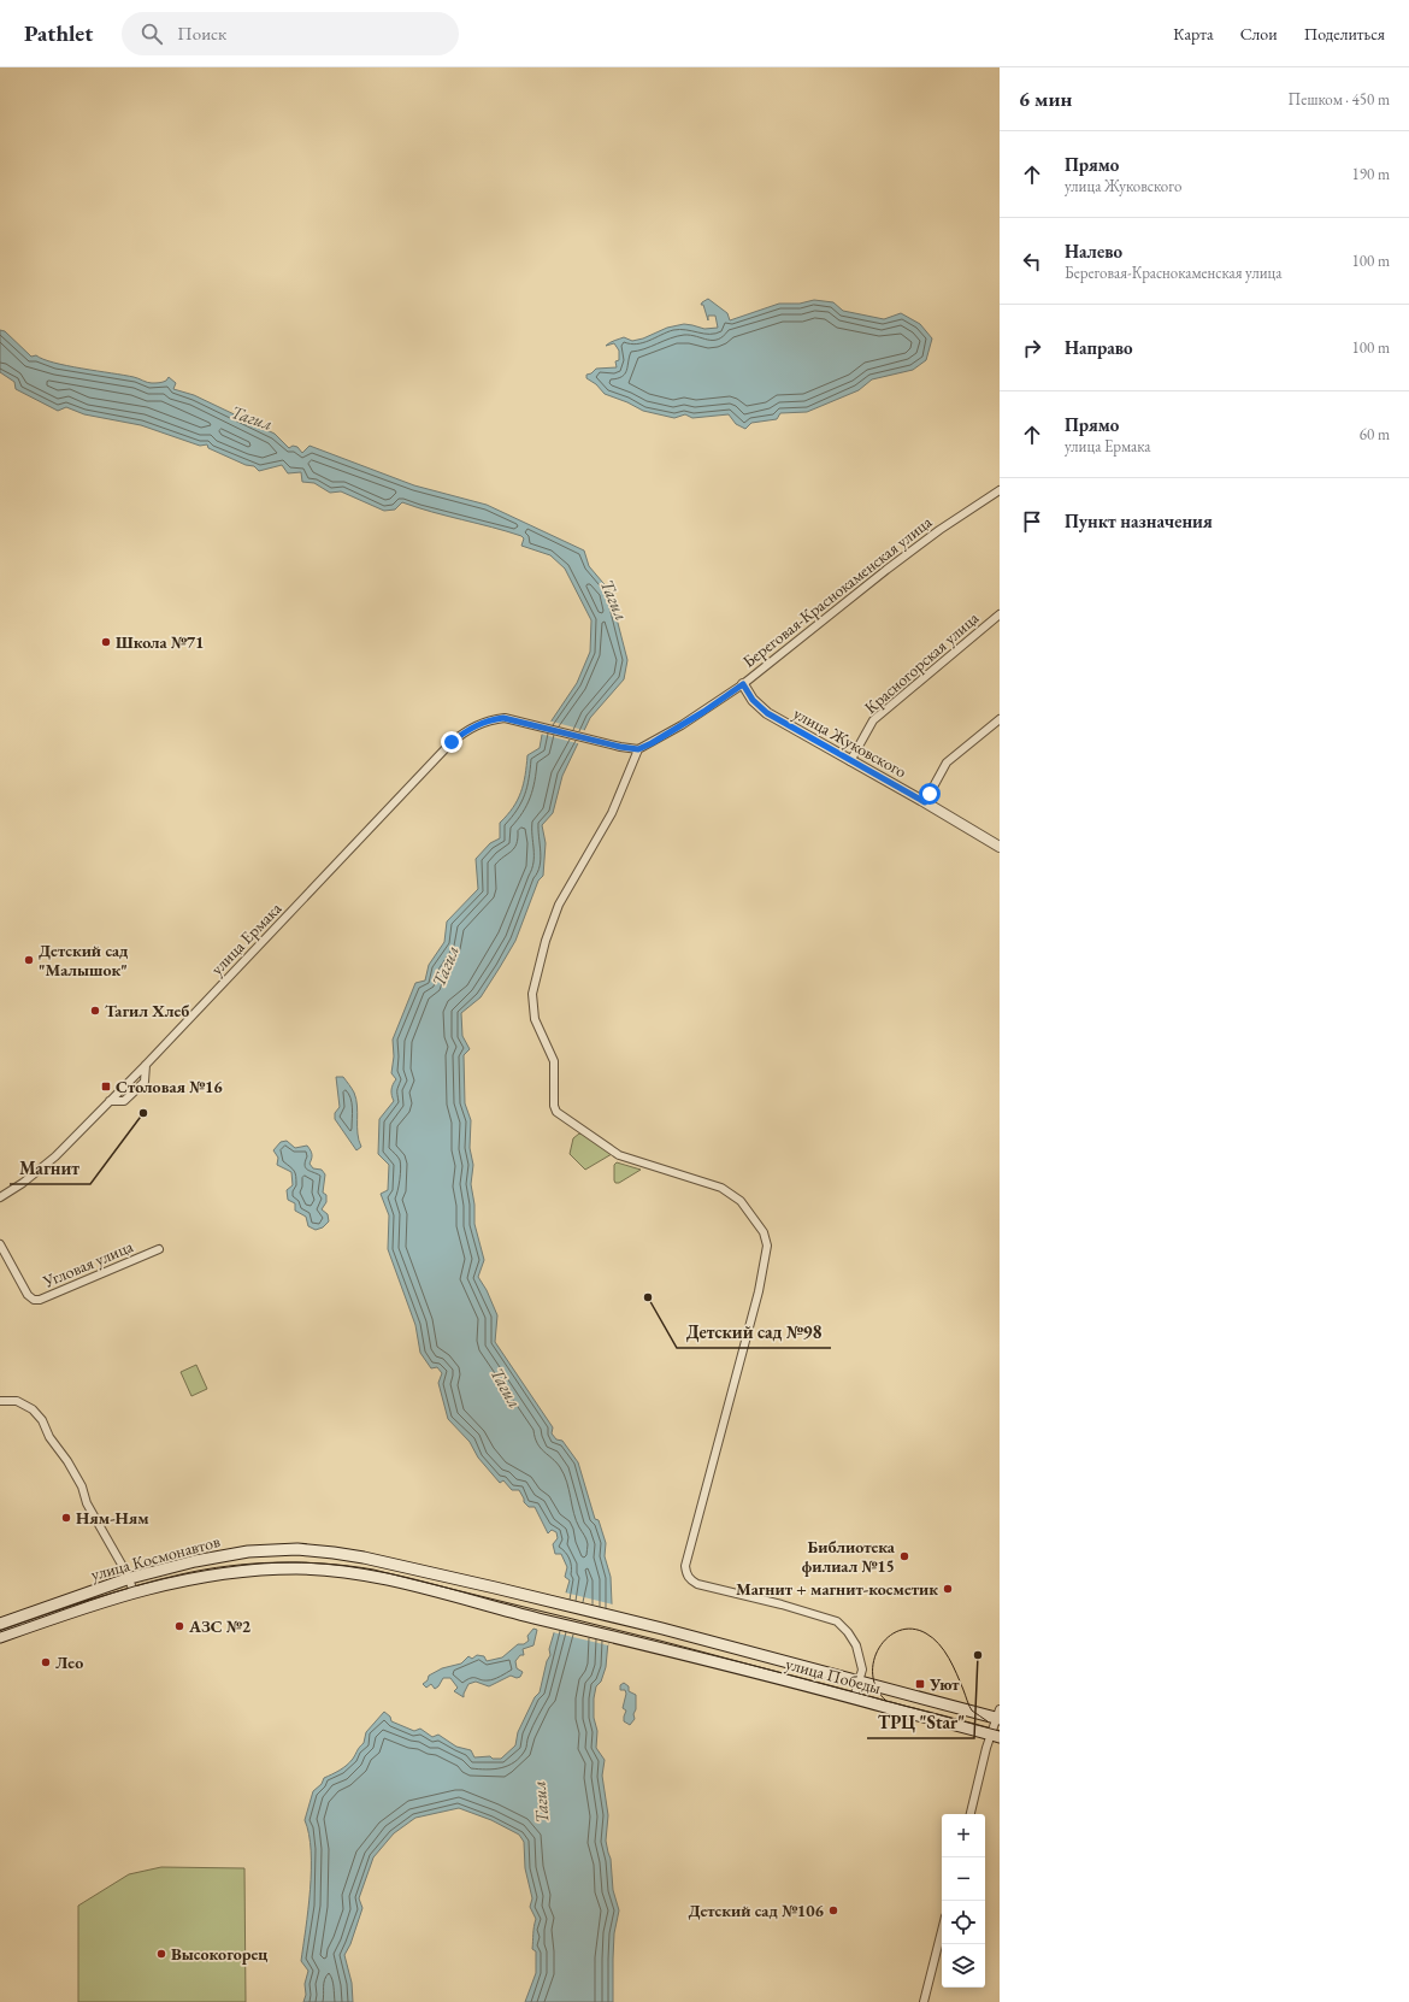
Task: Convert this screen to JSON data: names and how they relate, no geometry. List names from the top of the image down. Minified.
{"streets":{"main road":["улица Космонавтов","улица Победы"],"street":["Береговая-Краснокаменская улица","Красногорская улица","улица Жуковского","улица Ермака","Угловая улица"]},"crossings":[["Береговая-Краснокаменская улица","улица Жуковского"],["Береговая-Краснокаменская улица","улица Ермака"],["Красногорская улица","улица Жуковского"],["улица Космонавтов","улица Победы"]],"water":["Тагил"],"places":{"other":["Школа №71","Детский сад \"Малышок\"","Тагил Хлеб","Магнит","Детский сад №98","Ням-Ням","Библиотека филиал №15","Магнит + магнит-косметик","АЗС №2","ТРЦ \"Star\"","Лео","Детский сад №106","Высокогорец"],"transit":["Столовая №16","Уют"]},"page":{"header":"Pathlet","search":"Поиск","nav":["Карта","Слои","Поделиться"],"heading":["6 мин","Пешком · 450 m"],"list":[["Прямо","улица Жуковского","190 m"],["Налево","Береговая-Краснокаменская улица","100 m"],["Направо","100 m"],["Прямо","улица Ермака","60 m"],"Пункт назначения"],"map_buttons":["+","−"]}}
